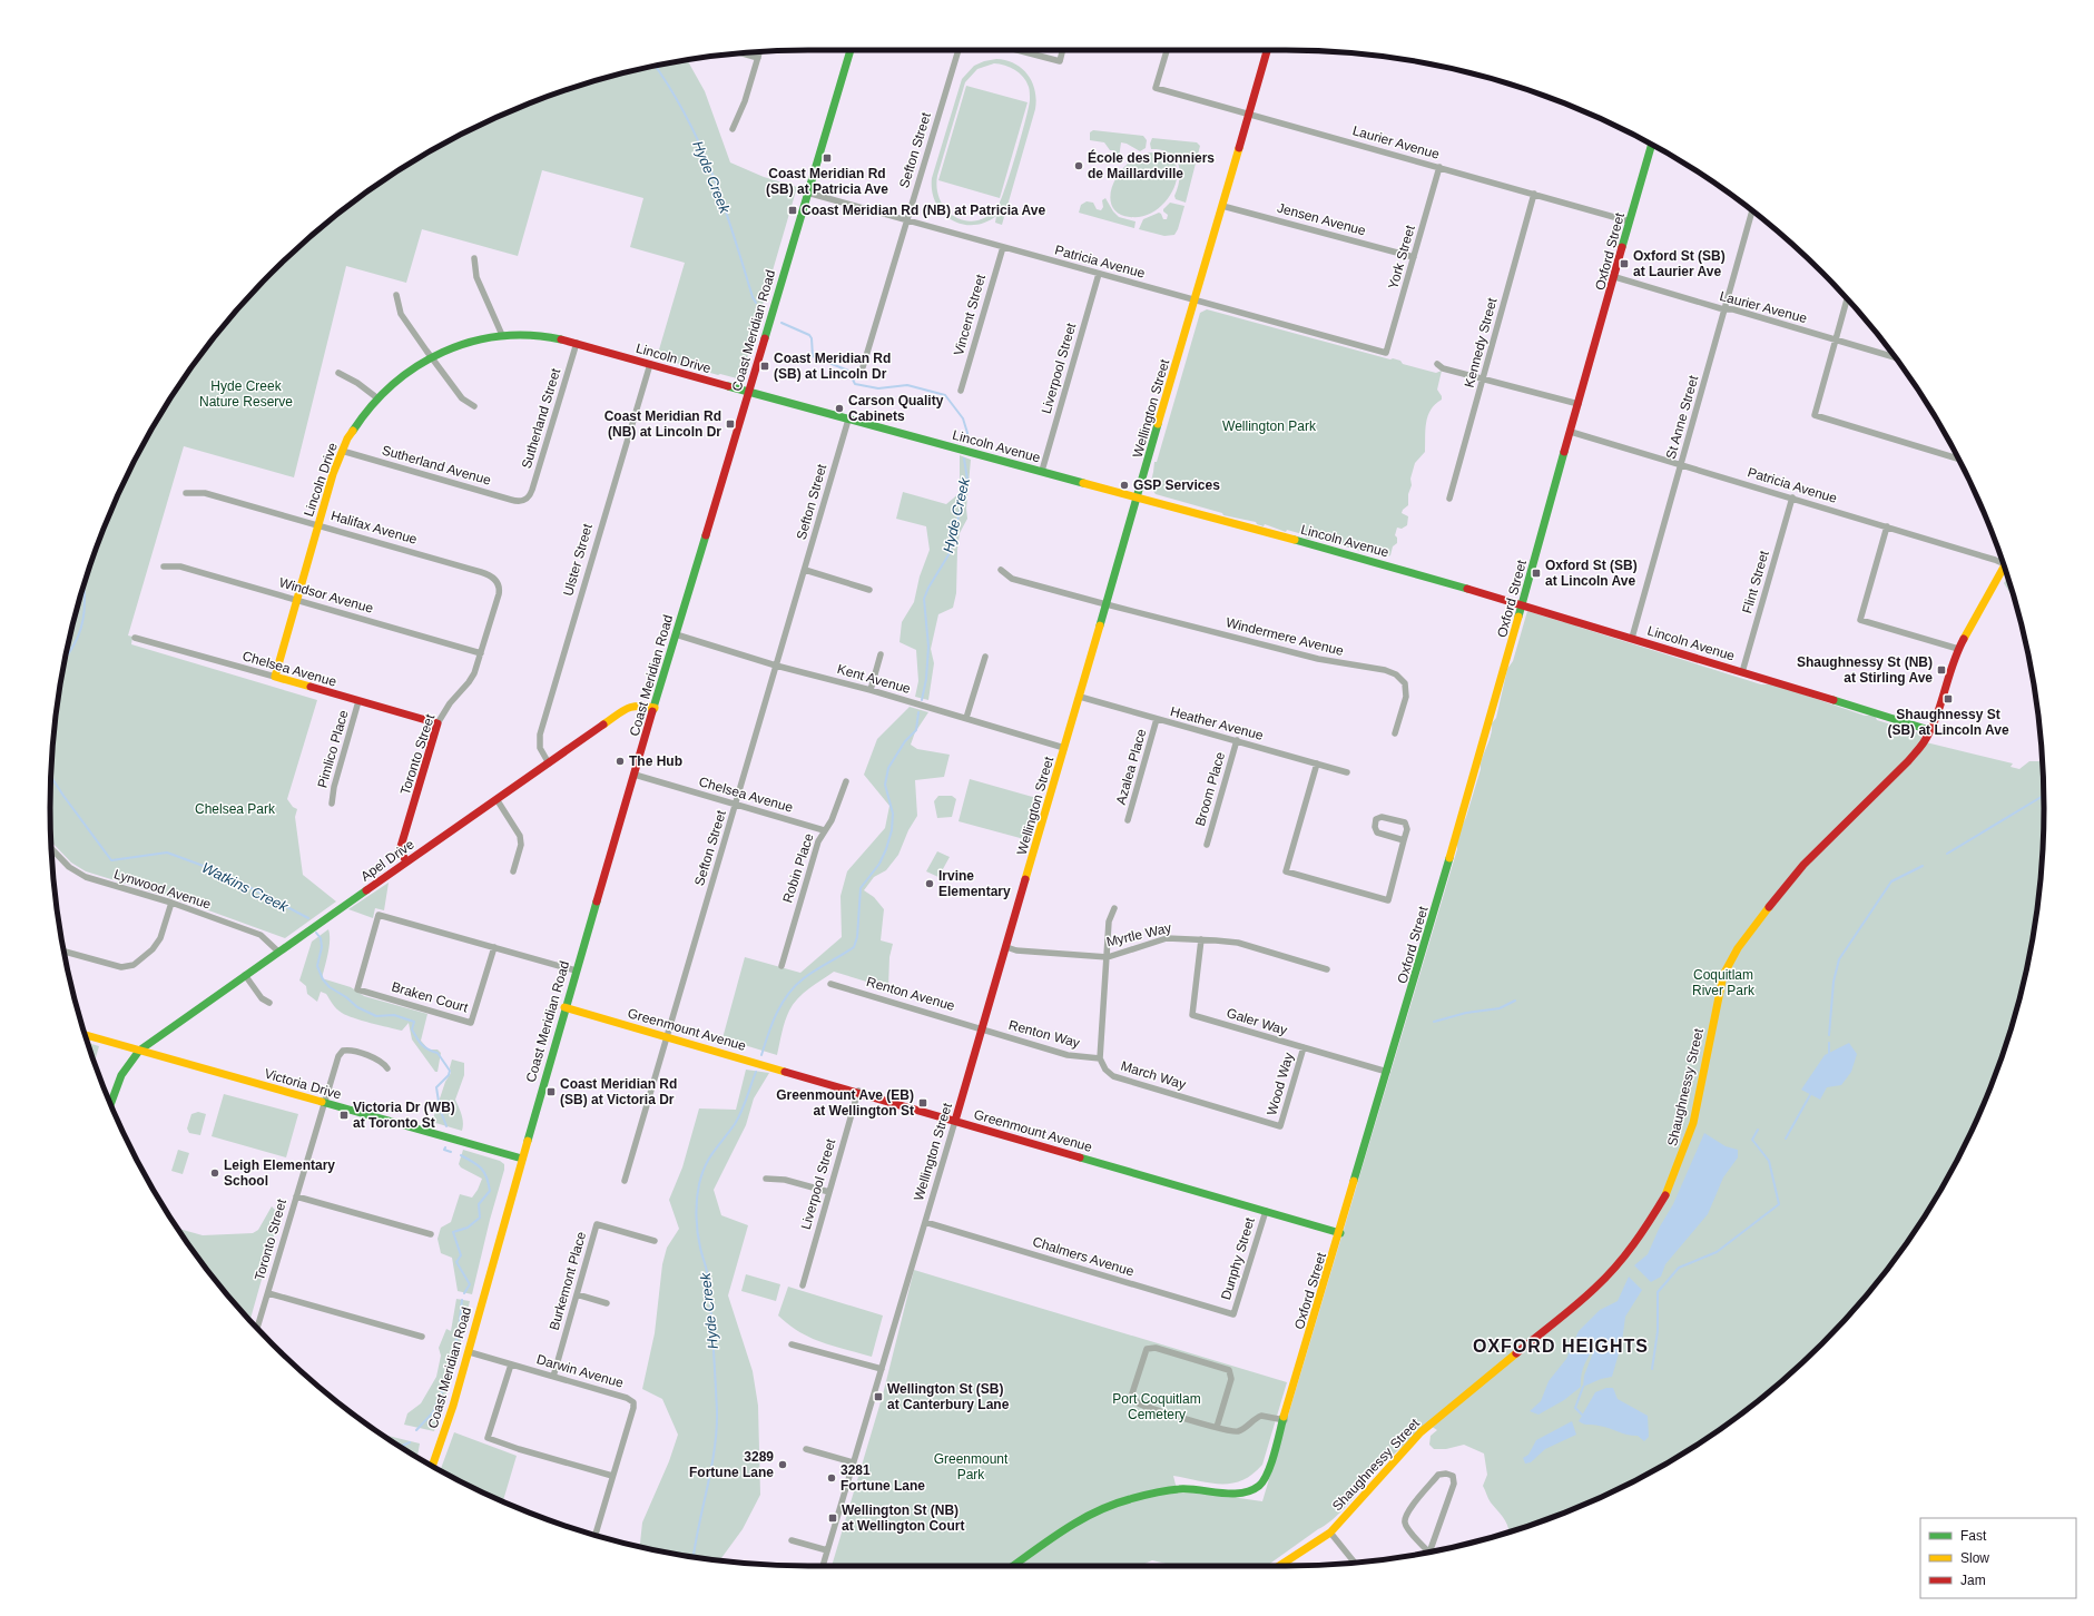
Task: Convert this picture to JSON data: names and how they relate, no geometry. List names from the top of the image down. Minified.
{"streets":{"street":["Laurier Avenue","Sefton Street","Jensen Avenue","Oxford Street","York Street","Patricia Avenue","Vincent Street","Coast Meridian Road","Kennedy Street","Lincoln Drive","Liverpool Street","Wellington Street","St Anne Street","Sutherland Street","Lincoln Avenue","Sutherland Avenue","Halifax Avenue","Ulster Street","Flint Street","Windsor Avenue","Windermere Avenue","Chelsea Avenue","Kent Avenue","Heather Avenue","Pimlico Place","Toronto Street","Azalea Place","Broom Place","Apel Drive","Robin Place","Lynwood Avenue","Myrtle Way","Renton Avenue","Braken Court","Galer Way","Greenmount Avenue","Renton Way","March Way","Victoria Drive","Wood Way","Shaughnessy Street","Chalmers Avenue","Dunphy Street","Burkemont Place","Darwin Avenue"]},"crossings":[["Laurier Avenue","Oxford Street"],["Laurier Avenue","York Street"],["Laurier Avenue","Kennedy Street"],["Laurier Avenue","Wellington Street"],["Laurier Avenue","St Anne Street"],["Sefton Street","Patricia Avenue"],["Sefton Street","Lincoln Avenue"],["Sefton Street","Chelsea Avenue"],["Sefton Street","Kent Avenue"],["Sefton Street","Greenmount Avenue"],["Jensen Avenue","York Street"],["Jensen Avenue","Wellington Street"],["Oxford Street","Patricia Avenue"],["Oxford Street","Lincoln Avenue"],["Oxford Street","Galer Way"],["Oxford Street","Greenmount Avenue"],["York Street","Patricia Avenue"],["Patricia Avenue","Vincent Street"],["Patricia Avenue","Coast Meridian Road"],["Patricia Avenue","Liverpool Street"],["Patricia Avenue","Wellington Street"],["Patricia Avenue","St Anne Street"],["Patricia Avenue","Flint Street"],["Coast Meridian Road","Lincoln Drive"],["Coast Meridian Road","Lincoln Avenue"],["Coast Meridian Road","Chelsea Avenue"],["Coast Meridian Road","Kent Avenue"],["Coast Meridian Road","Apel Drive"],["Coast Meridian Road","Greenmount Avenue"],["Coast Meridian Road","Victoria Drive"],["Coast Meridian Road","Darwin Avenue"],["Lincoln Drive","Sutherland Street"],["Lincoln Drive","Lincoln Avenue"],["Lincoln Drive","Sutherland Avenue"],["Lincoln Drive","Halifax Avenue"],["Lincoln Drive","Ulster Street"],["Lincoln Drive","Windsor Avenue"],["Lincoln Drive","Chelsea Avenue"],["Liverpool Street","Lincoln Avenue"],["Liverpool Street","Greenmount Avenue"],["Wellington Street","Lincoln Avenue"],["Wellington Street","Windermere Avenue"],["Wellington Street","Kent Avenue"],["Wellington Street","Heather Avenue"],["Wellington Street","Myrtle Way"],["Wellington Street","Renton Avenue"],["Wellington Street","Greenmount Avenue"],["Wellington Street","Renton Way"],["Wellington Street","Chalmers Avenue"],["St Anne Street","Lincoln Avenue"],["Sutherland Street","Sutherland Avenue"],["Lincoln Avenue","Flint Street"],["Lincoln Avenue","Shaughnessy Street"],["Halifax Avenue","Toronto Street"],["Ulster Street","Apel Drive"],["Windsor Avenue","Toronto Street"],["Chelsea Avenue","Pimlico Place"],["Chelsea Avenue","Toronto Street"],["Chelsea Avenue","Robin Place"],["Heather Avenue","Azalea Place"],["Heather Avenue","Broom Place"],["Toronto Street","Apel Drive"],["Toronto Street","Victoria Drive"],["Apel Drive","Lynwood Avenue"],["Apel Drive","Victoria Drive"],["Myrtle Way","Galer Way"],["Renton Avenue","Renton Way"],["Galer Way","Wood Way"],["Greenmount Avenue","Dunphy Street"],["Renton Way","March Way"],["March Way","Wood Way"],["Chalmers Avenue","Dunphy Street"],["Burkemont Place","Darwin Avenue"]],"districts":["OXFORD HEIGHTS"],"water":["Hyde Creek","Watkins Creek"],"parks":["Hyde Creek Nature Reserve","Wellington Park","Chelsea Park","Coquitlam River Park","Port Coquitlam Cemetery","Greenmount Park"],"places":{"transit":["Coast Meridian Rd (SB) at Patricia Ave","Coast Meridian Rd (NB) at Patricia Ave","Oxford St (SB) at Laurier Ave","Coast Meridian Rd (SB) at Lincoln Dr","Coast Meridian Rd (NB) at Lincoln Dr","Oxford St (SB) at Lincoln Ave","Shaughnessy St (NB) at Stirling Ave","Shaughnessy St (SB) at Lincoln Ave","Coast Meridian Rd (SB) at Victoria Dr","Greenmount Ave (EB) at Wellington St","Victoria Dr (WB) at Toronto St","Wellington St (SB) at Canterbury Lane","Wellington St (NB) at Wellington Court"],"other":["École des Pionniers de Maillardville","Carson Quality Cabinets","GSP Services","The Hub","Irvine Elementary","Leigh Elementary School","3289 Fortune Lane","3281 Fortune Lane"]},"legend":["Fast","Slow","Jam"]}
